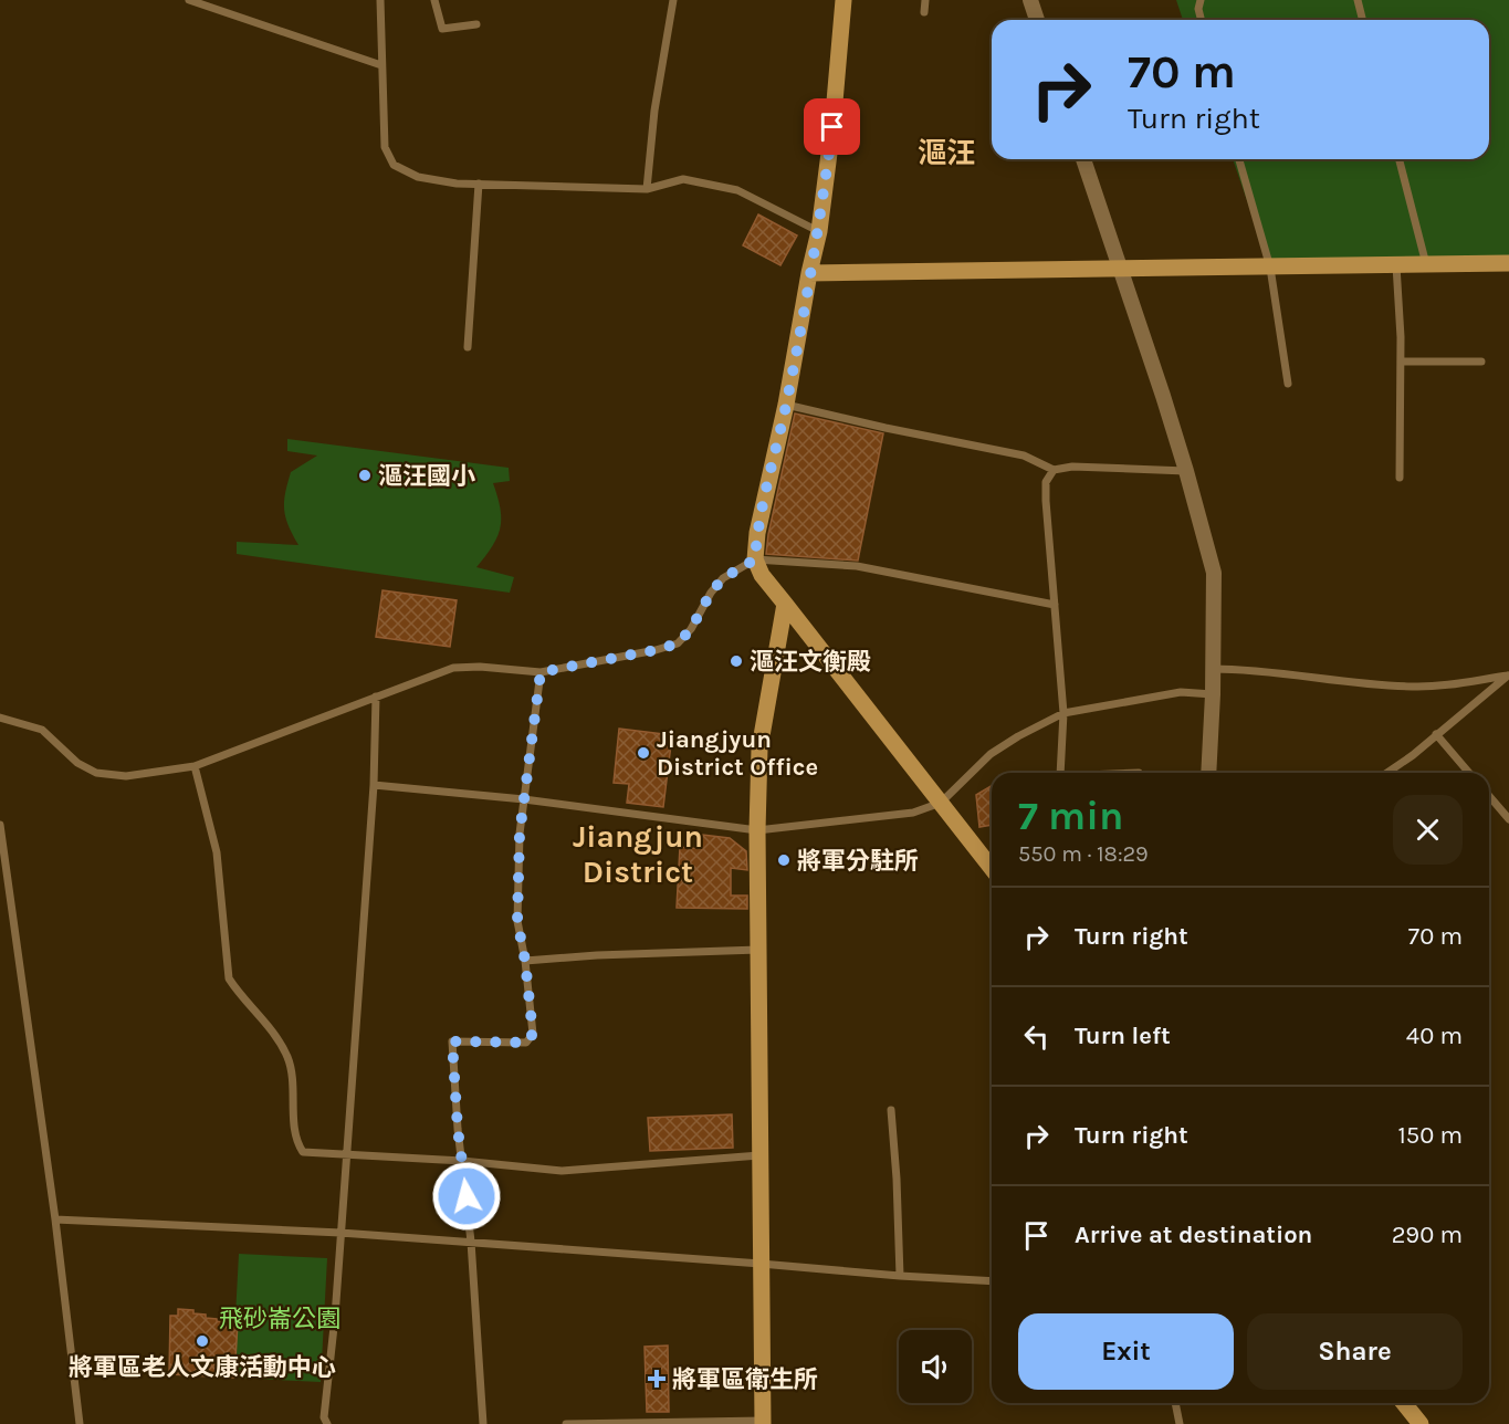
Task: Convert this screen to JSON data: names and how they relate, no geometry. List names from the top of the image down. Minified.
{"districts":["漚汪","Jiangjun District"],"parks":["飛砂崙公園"],"places":{"other":["漚汪國小","漚汪文衡殿","Jiangjyun District Office","將軍分駐所","將軍區老人文康活動中心"],"health":["將軍區衛生所"]},"page":{"turn":["70 m","Turn right"],"heading":["7 min","550 m · 18:29"],"list":[{"name":"Turn right","value":"70 m"},{"name":"Turn left","value":"40 m"},{"name":"Turn right","value":"150 m"},{"name":"Arrive at destination","value":"290 m"}],"buttons":["Exit","Share"]}}
